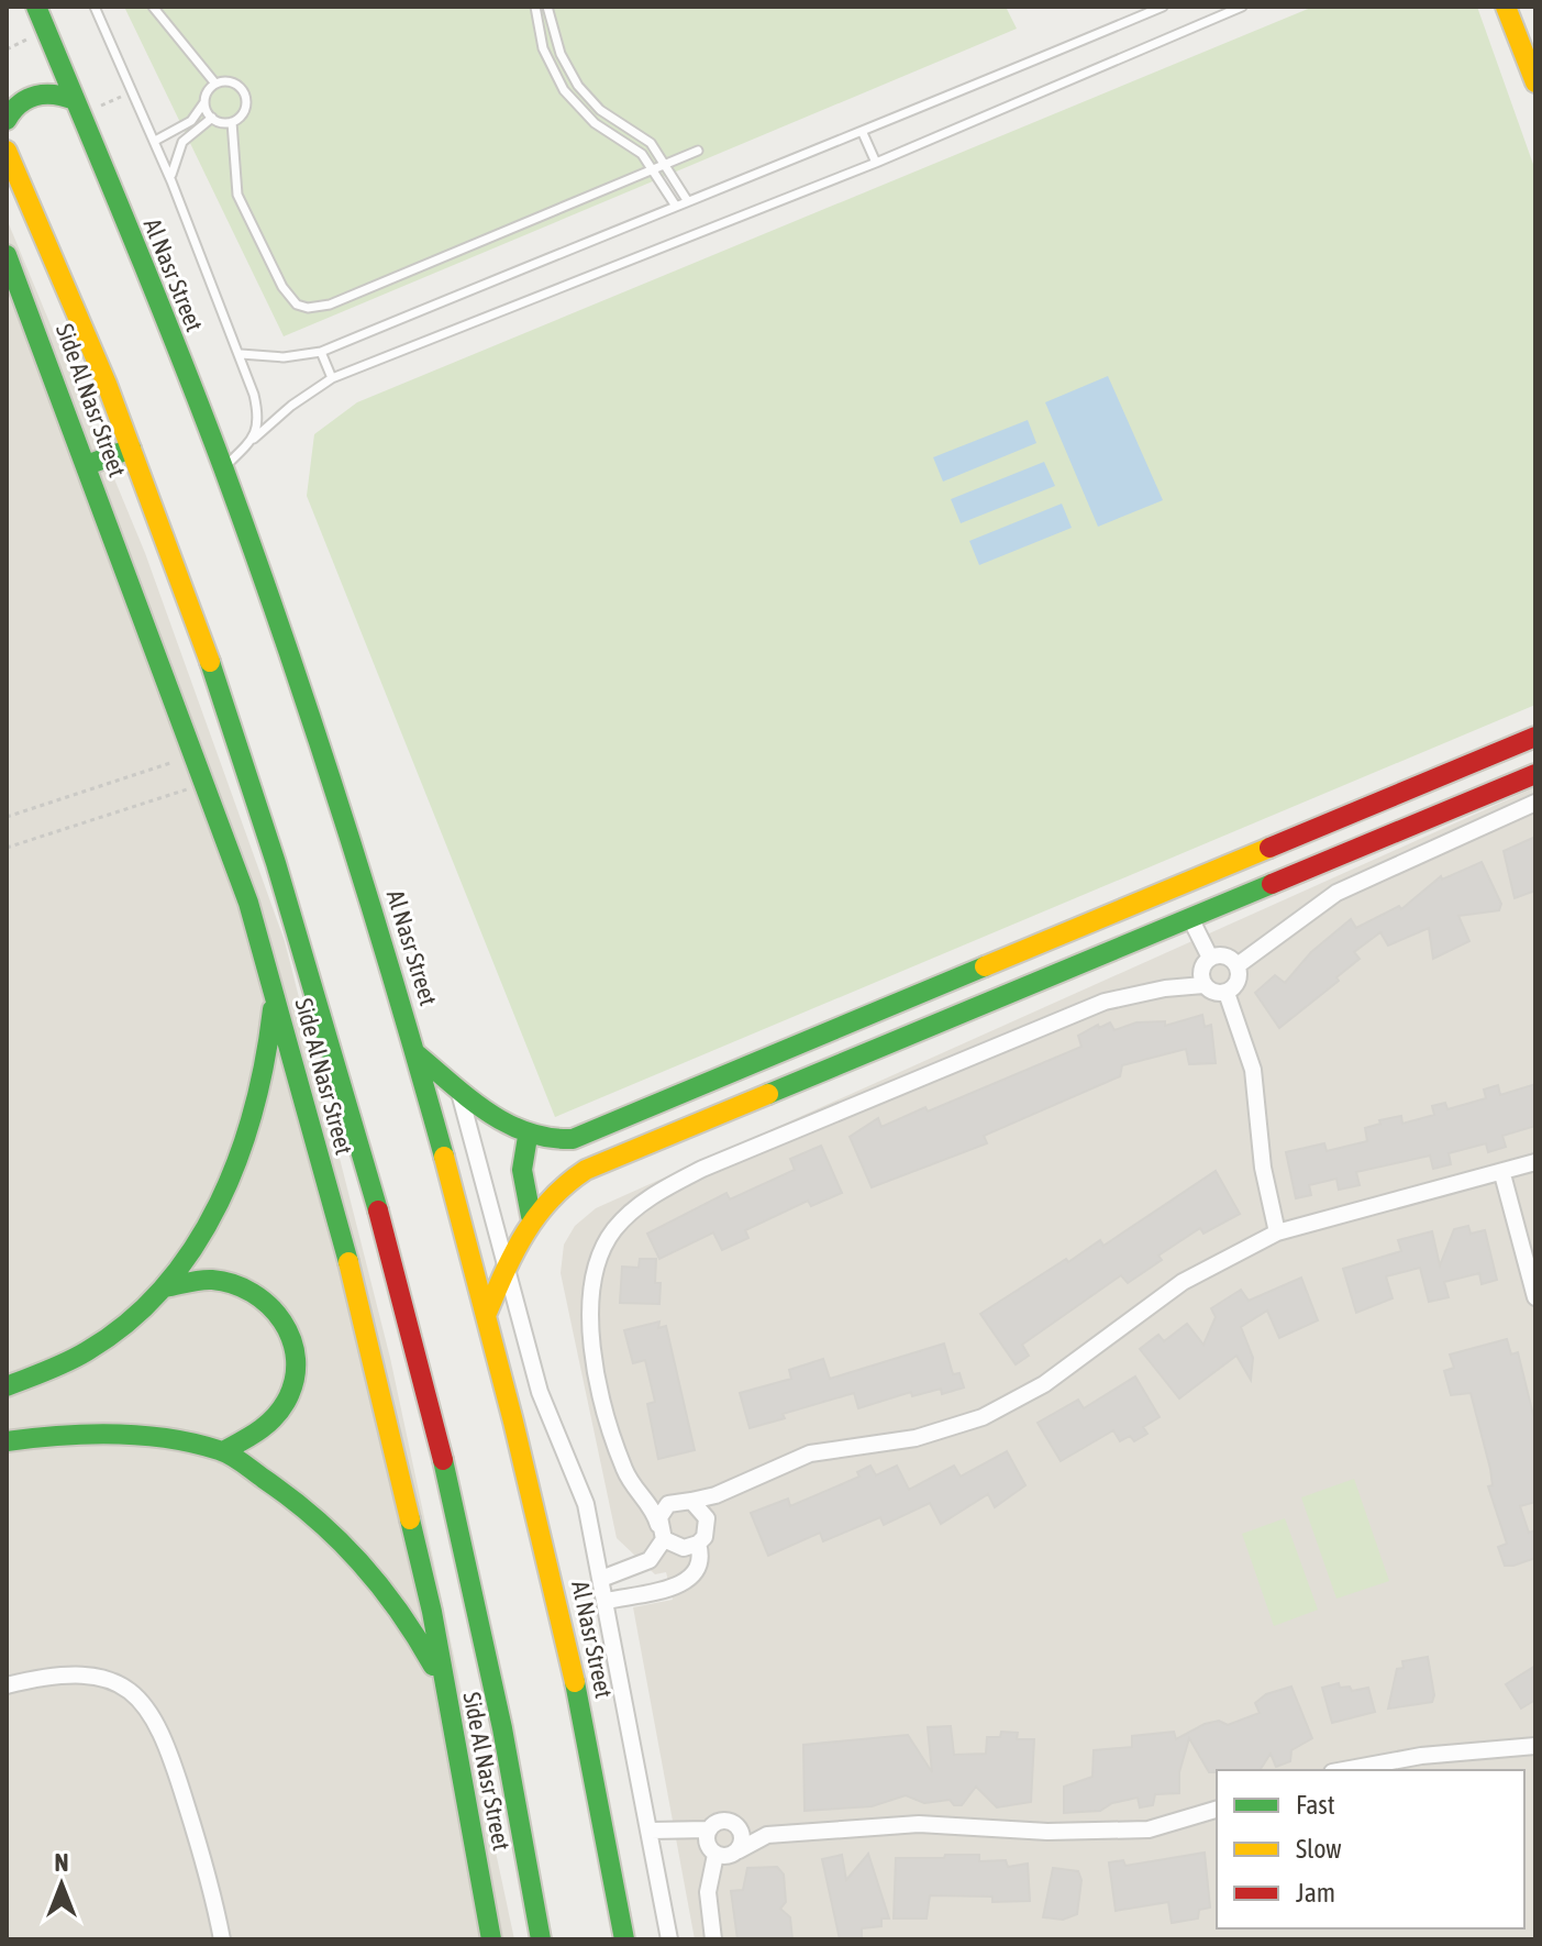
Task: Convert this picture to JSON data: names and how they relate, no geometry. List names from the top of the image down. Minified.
{"streets":{"street":["Al Nasr Street","Side Al Nasr Street"]},"legend":["Fast","Slow","Jam"],"north":"top"}
